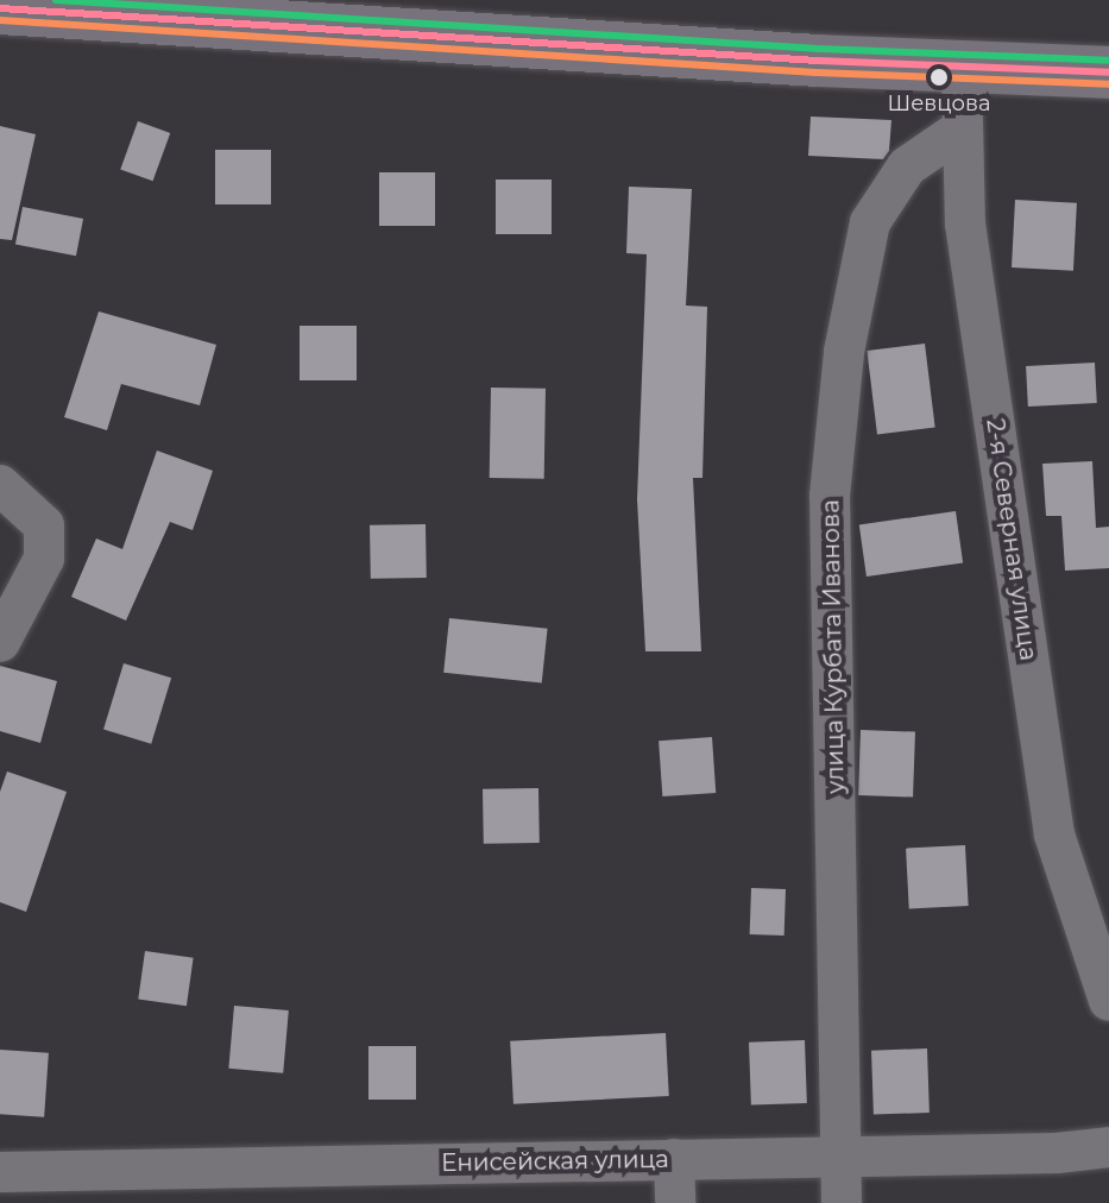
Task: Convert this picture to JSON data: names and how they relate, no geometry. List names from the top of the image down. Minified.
{"streets":{"street":["2-я Северная улица","улица Курбата Иванова","Енисейская улица"]},"crossings":[["2-я Северная улица","улица Курбата Иванова"],["улица Курбата Иванова","Енисейская улица"]],"places":["Шевцова"]}
